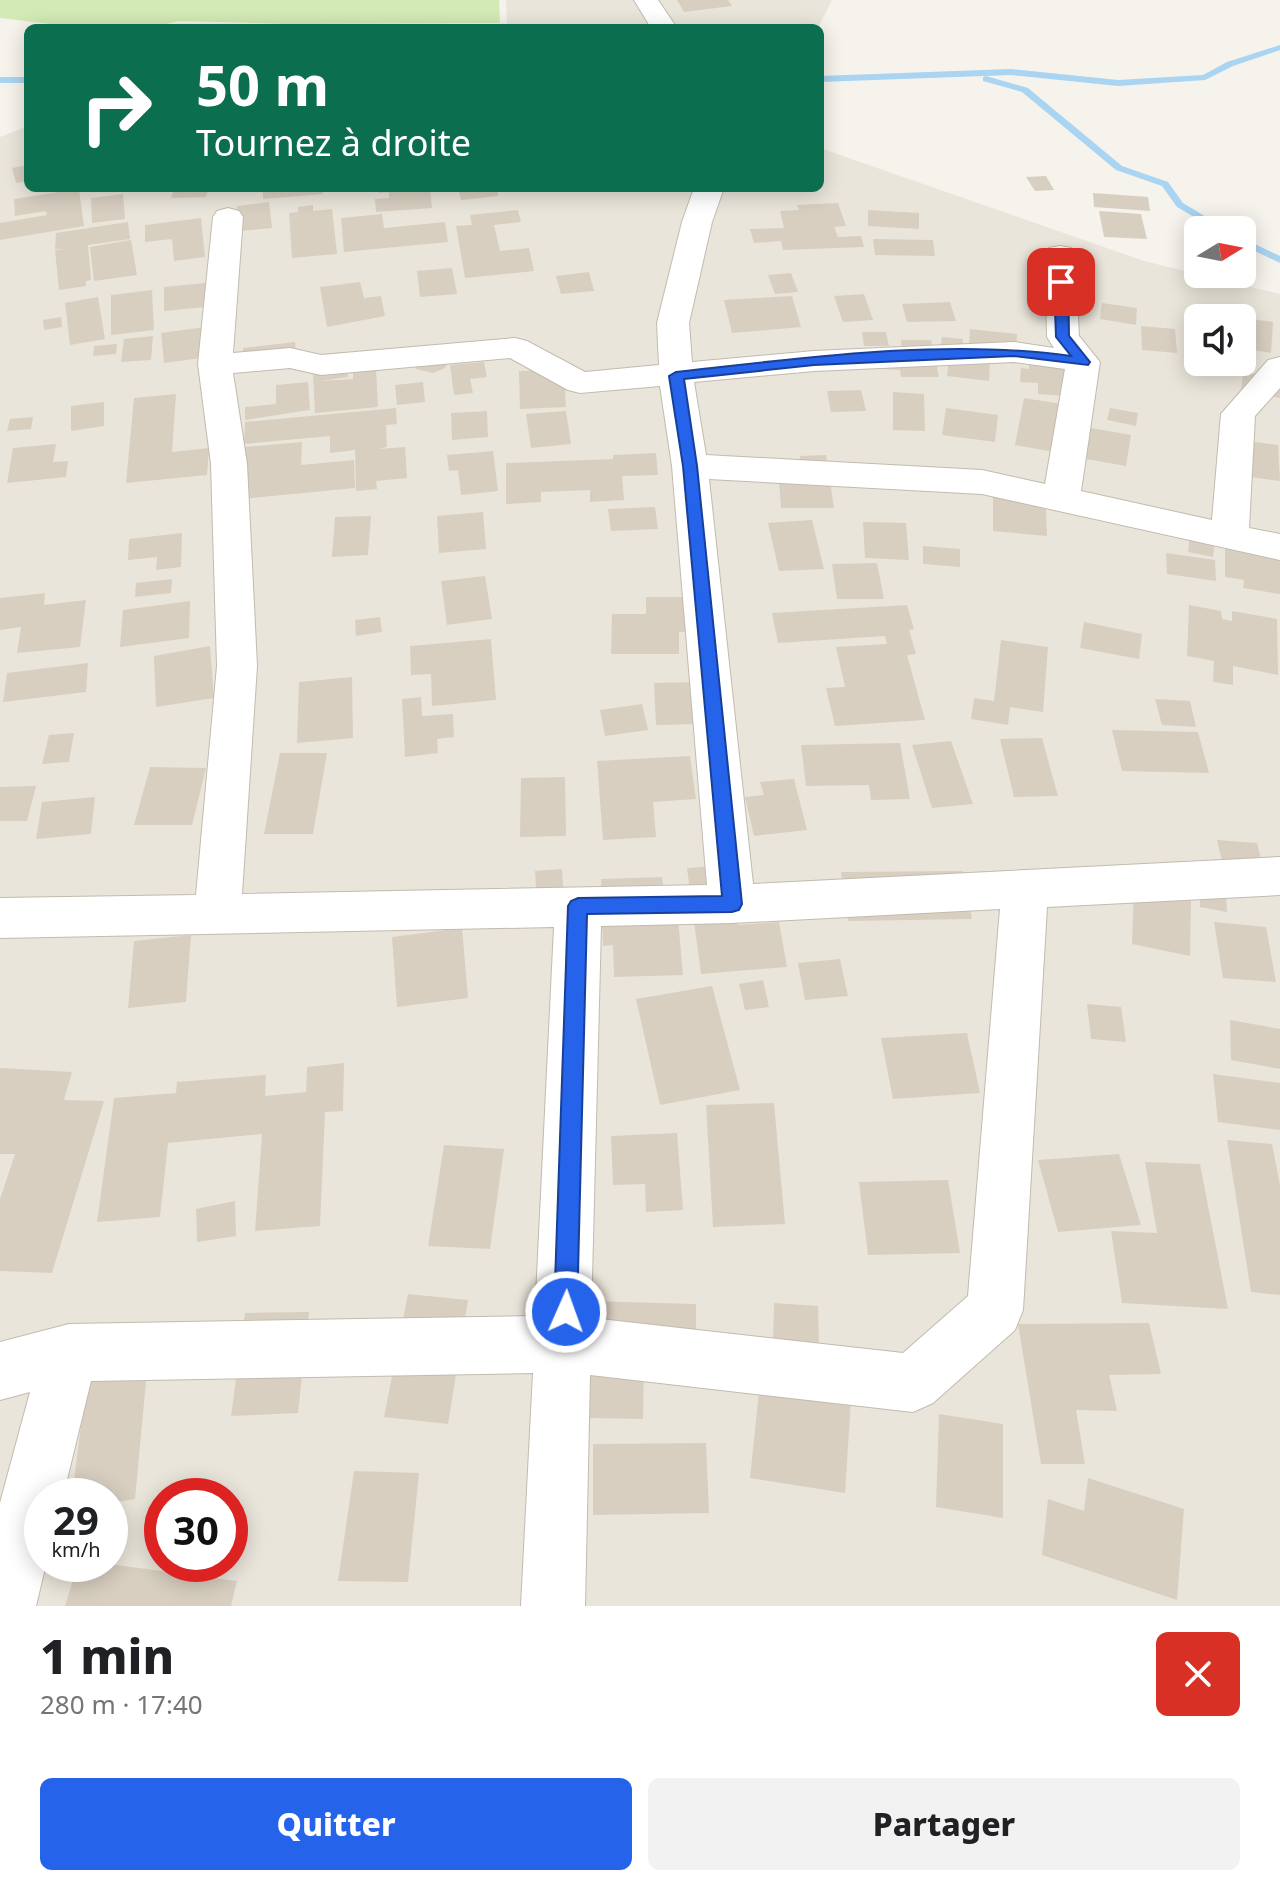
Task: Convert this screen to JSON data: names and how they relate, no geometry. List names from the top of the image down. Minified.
{"north":"right","page":{"turn":["50 m","Tournez à droite"],"speed":"29 km/h","limit":"30","heading":["1 min","280 m · 17:40"],"buttons":["Quitter","Partager"]}}
